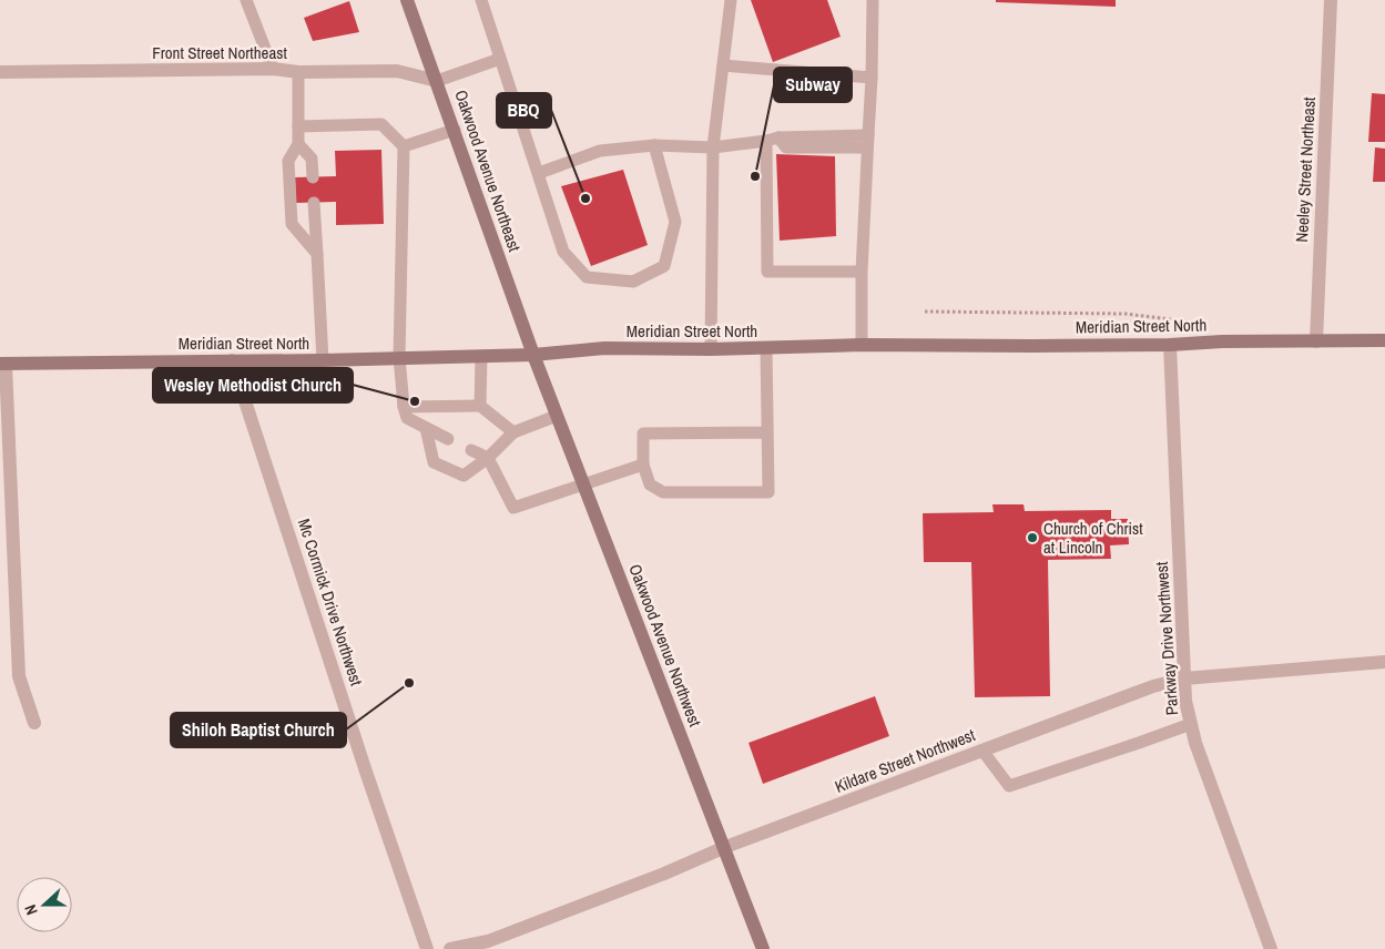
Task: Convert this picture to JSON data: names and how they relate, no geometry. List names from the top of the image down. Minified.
{"streets":{"street":["Front Street Northeast","Neeley Street Northeast","Oakwood Avenue Northeast","Meridian Street North","Mc Cormick Drive Northwest","Parkway Drive Northwest","Oakwood Avenue Northwest","Kildare Street Northwest"]},"crossings":[["Front Street Northeast","Oakwood Avenue Northeast"],["Neeley Street Northeast","Meridian Street North"],["Oakwood Avenue Northeast","Meridian Street North"],["Oakwood Avenue Northeast","Oakwood Avenue Northwest"],["Meridian Street North","Mc Cormick Drive Northwest"],["Meridian Street North","Parkway Drive Northwest"],["Meridian Street North","Oakwood Avenue Northwest"],["Parkway Drive Northwest","Kildare Street Northwest"],["Oakwood Avenue Northwest","Kildare Street Northwest"]],"places":["Subway","BBQ","Wesley Methodist Church","Church of Christ at Lincoln","Shiloh Baptist Church"],"north":"left"}
